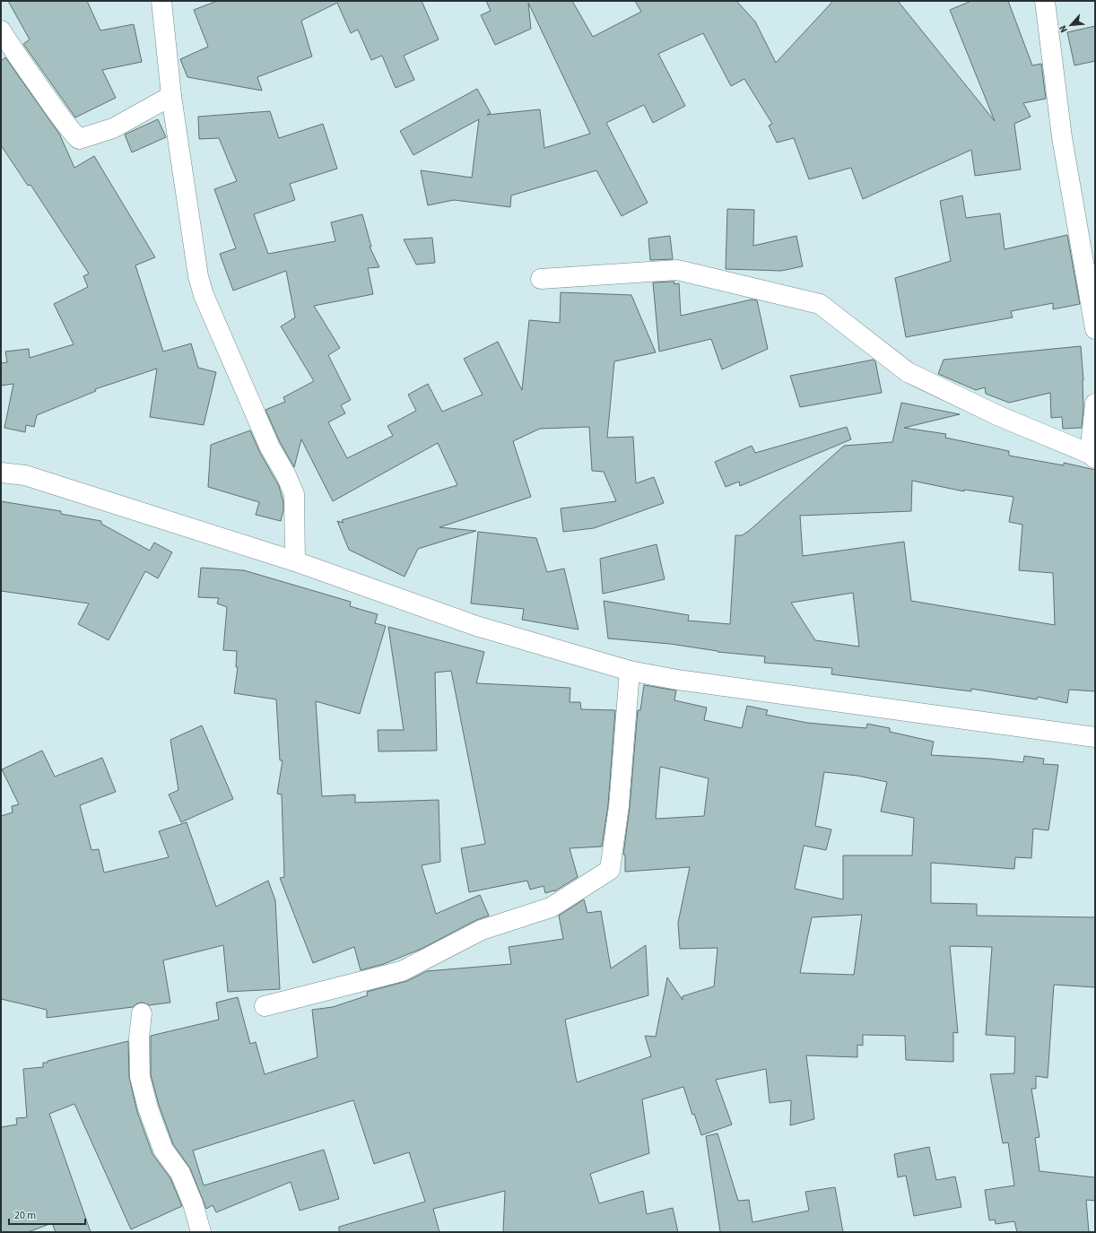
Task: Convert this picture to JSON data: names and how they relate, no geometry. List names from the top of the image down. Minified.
{"scale_bar":"20 m","north":"bottom left"}
